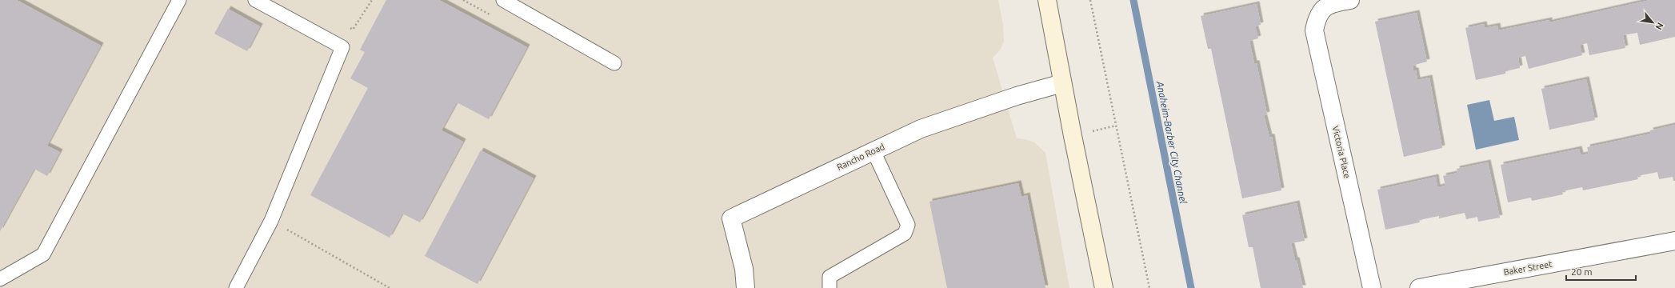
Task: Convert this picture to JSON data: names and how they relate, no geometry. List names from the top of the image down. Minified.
{"streets":{"street":["Victoria Place","Rancho Road","Baker Street"]},"water":["Anaheim-Barber City Channel"],"scale_bar":"20 m","north":"bottom right"}
